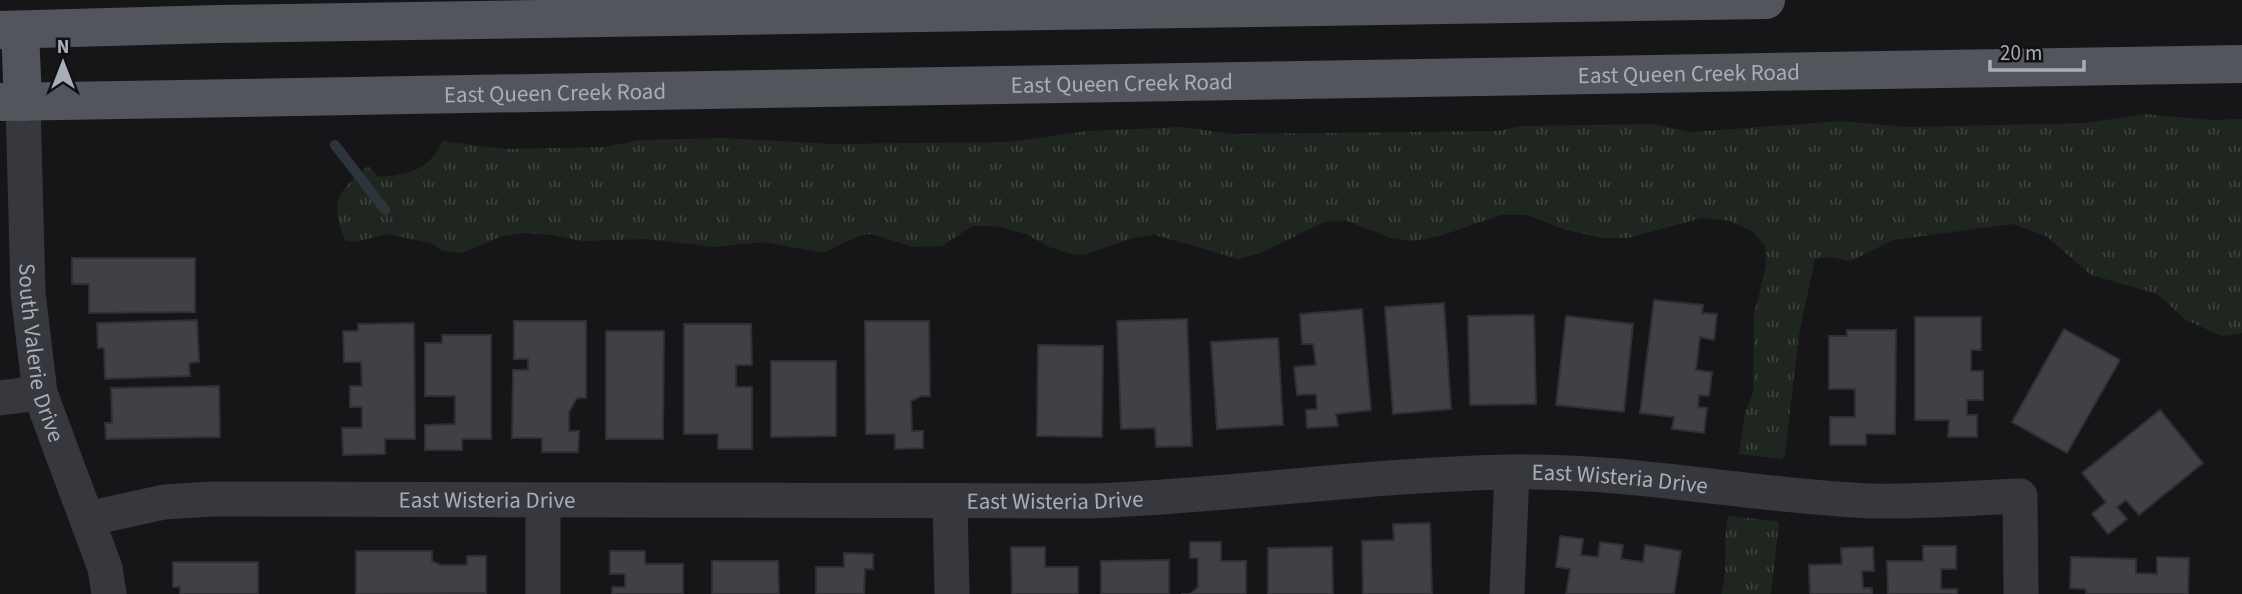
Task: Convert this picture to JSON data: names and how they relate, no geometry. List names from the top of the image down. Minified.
{"streets":{"main road":["East Queen Creek Road"],"street":["South Valerie Drive","East Wisteria Drive"]},"crossings":[["East Queen Creek Road","South Valerie Drive"],["South Valerie Drive","East Wisteria Drive"]],"scale_bar":"20 m","north":"top"}
